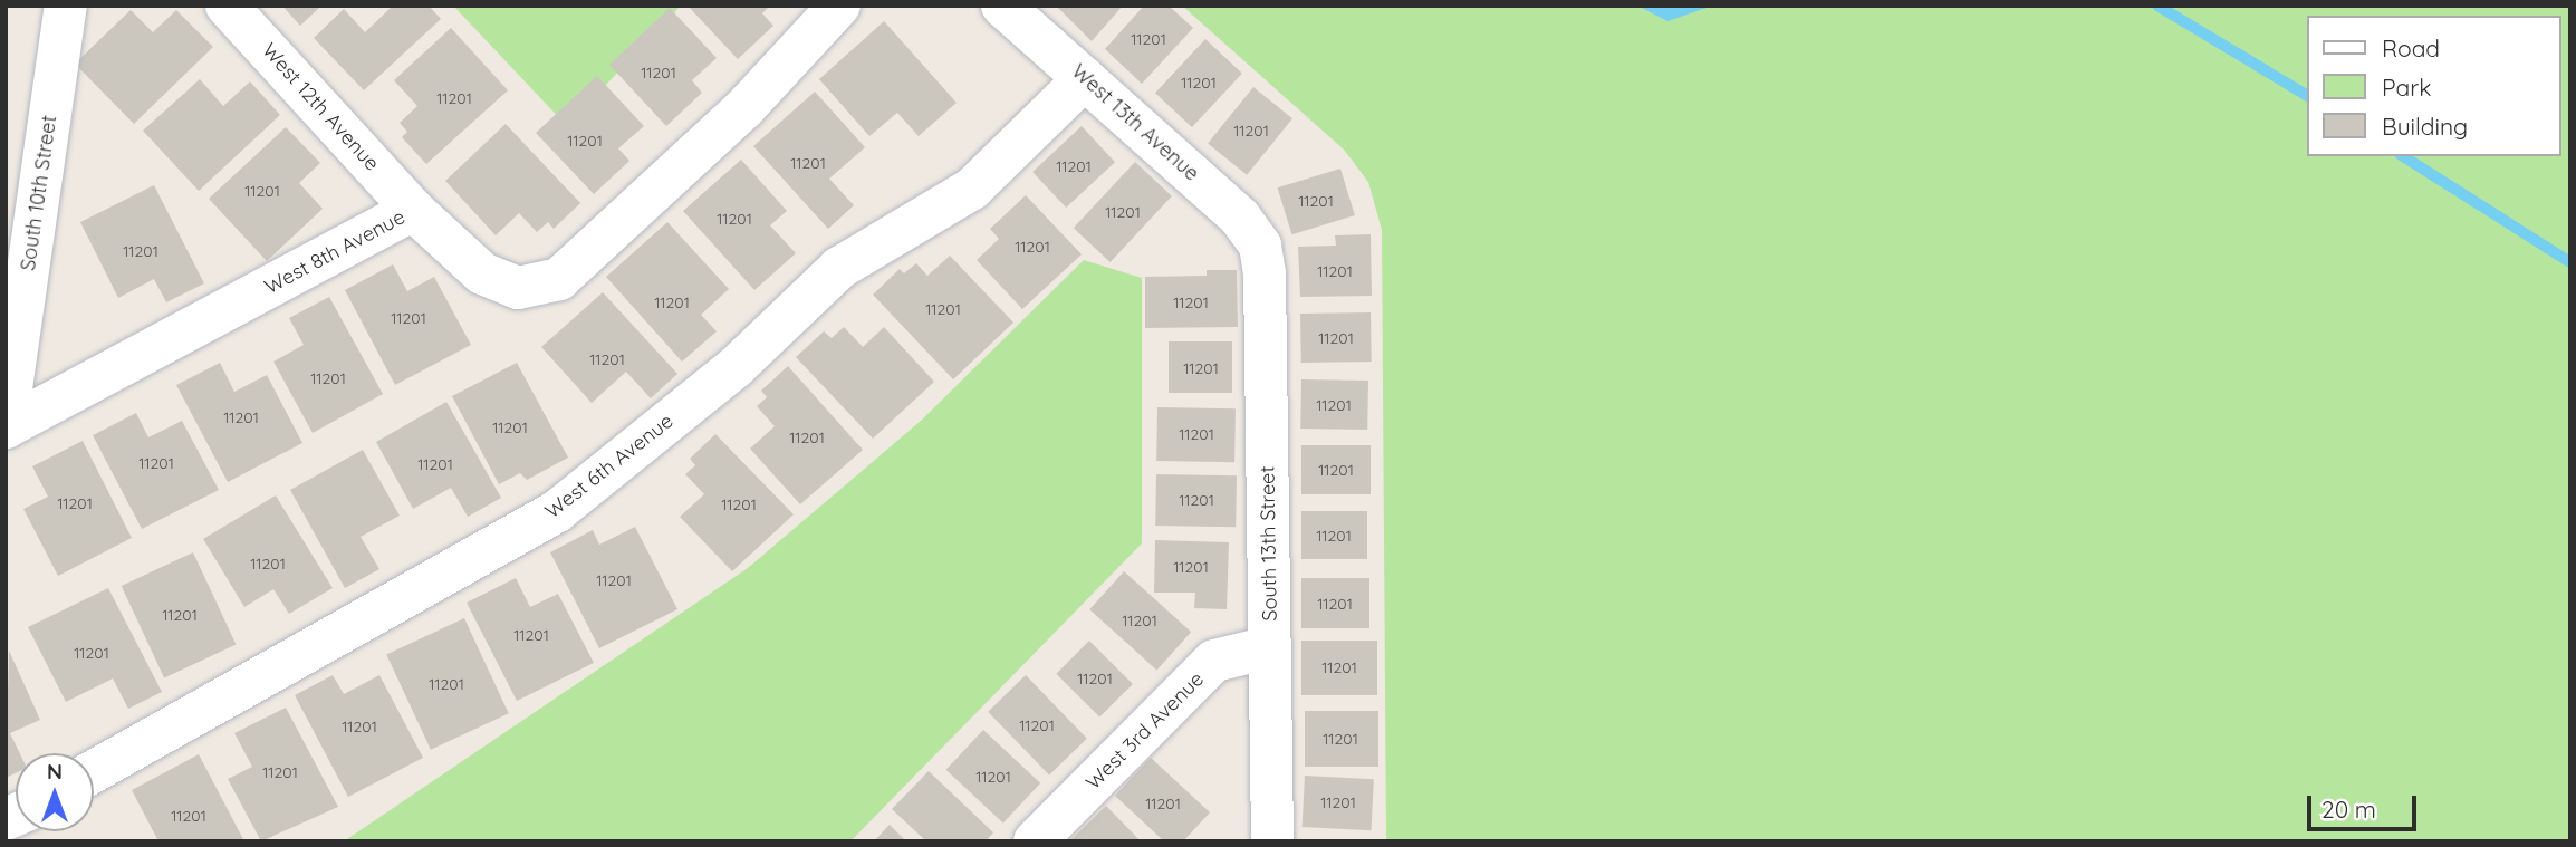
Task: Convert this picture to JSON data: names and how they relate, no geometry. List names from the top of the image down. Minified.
{"streets":{"street":["West 12th Avenue","West 13th Avenue","South 10th Street","West 8th Avenue","West 6th Avenue","South 13th Street","West 3rd Avenue"]},"crossings":[["West 12th Avenue","West 8th Avenue"],["West 13th Avenue","West 6th Avenue"],["West 13th Avenue","South 13th Street"],["South 10th Street","West 8th Avenue"],["South 13th Street","West 3rd Avenue"]],"house_numbers":["11201","11201","11201","11201","11201","11201","11201","11201","11201","11201","11201","11201","11201","11201","11201","11201","11201","11201","11201","11201","11201","11201","11201","11201","11201","11201","11201","11201","11201","11201","11201","11201","11201","11201","11201","11201","11201","11201","11201","11201","11201","11201","11201","11201","11201","11201","11201","11201","11201","11201","11201","11201","11201","11201"],"legend":["Road","Park","Building"],"scale_bar":"20 m","north":"top"}
